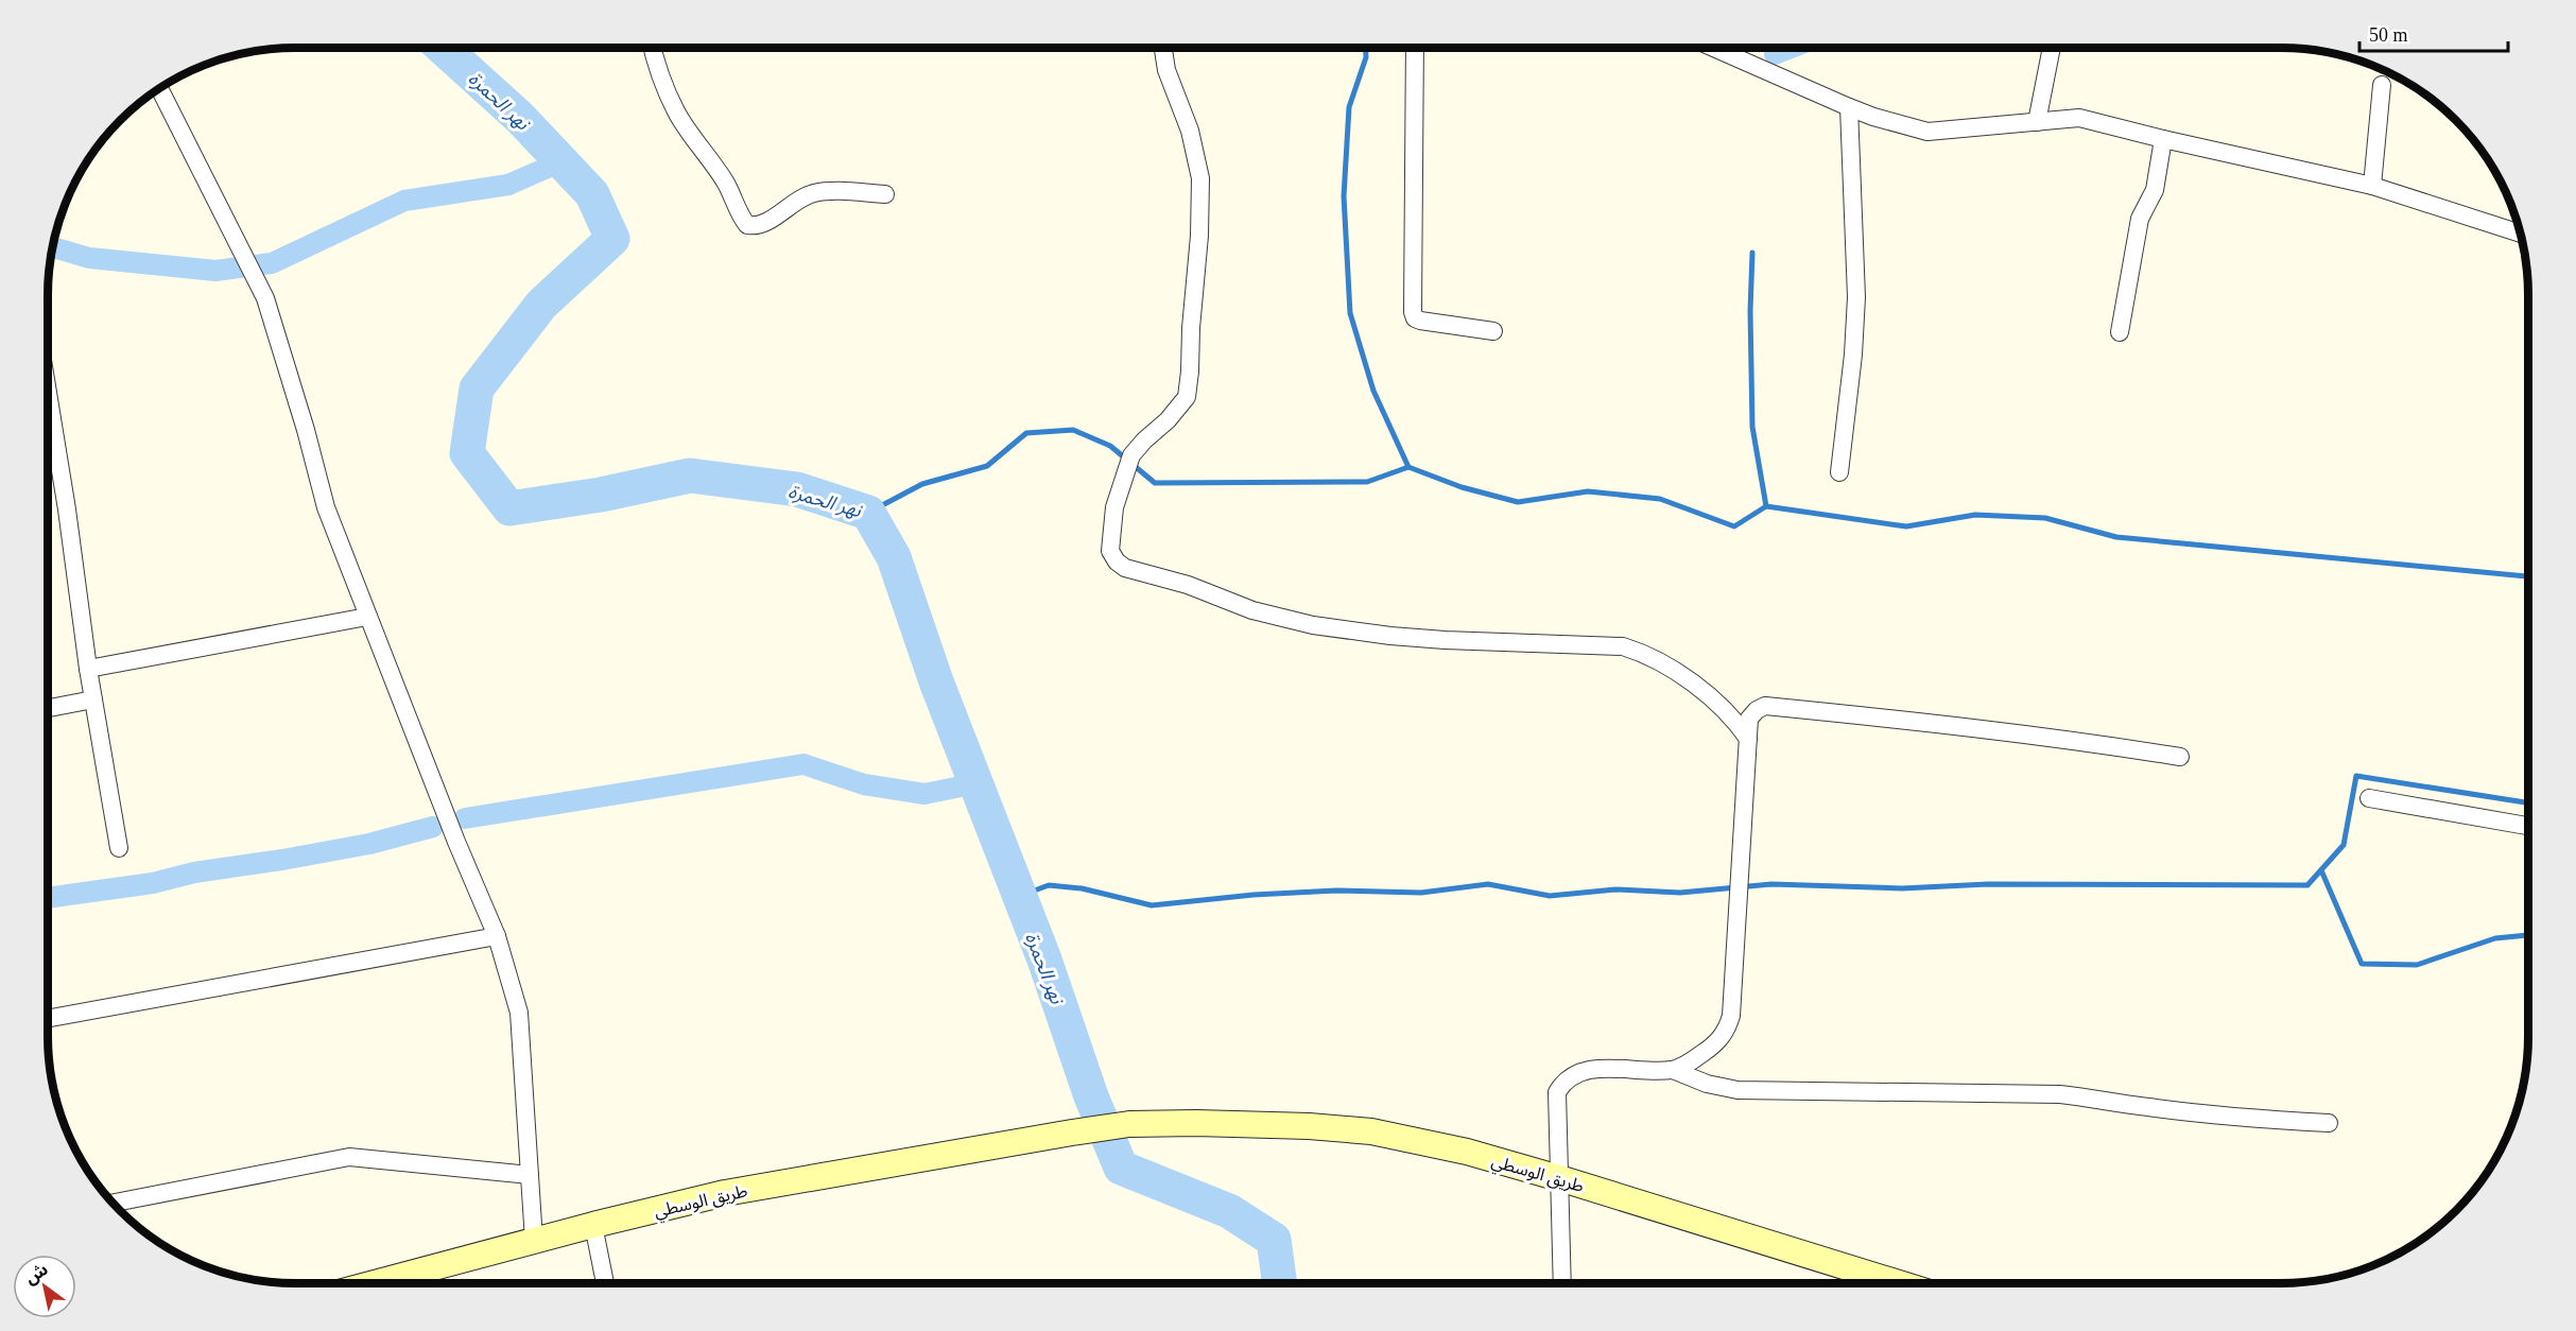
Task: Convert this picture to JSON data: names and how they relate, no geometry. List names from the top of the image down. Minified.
{"streets":{"main road":["طريق الوسطي"]},"water":["نهر الحمرة"],"scale_bar":"50 m","north":"top left"}
